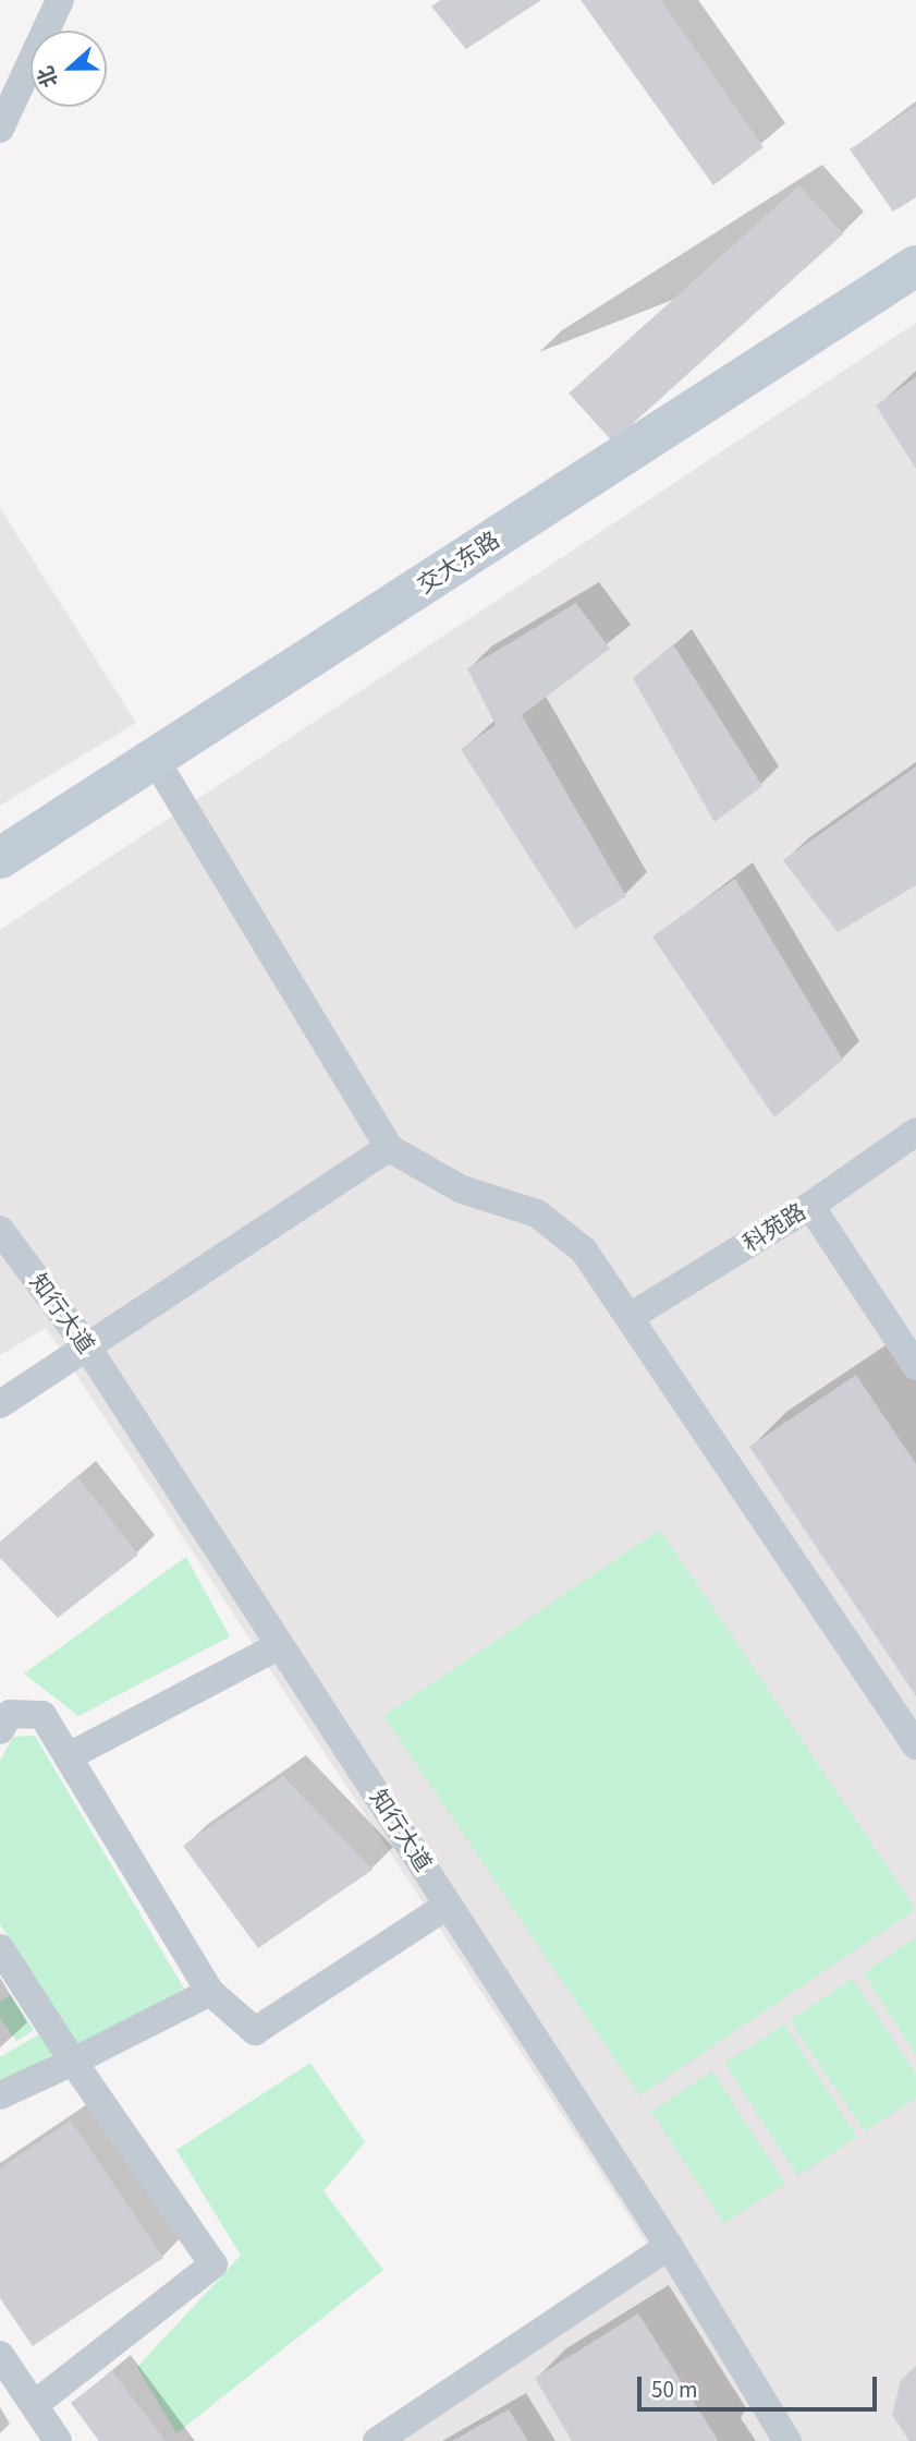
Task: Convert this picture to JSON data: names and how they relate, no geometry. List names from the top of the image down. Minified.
{"streets":{"street":["交大东路","科苑路","知行大道"]},"scale_bar":"50 m","north":"left"}
